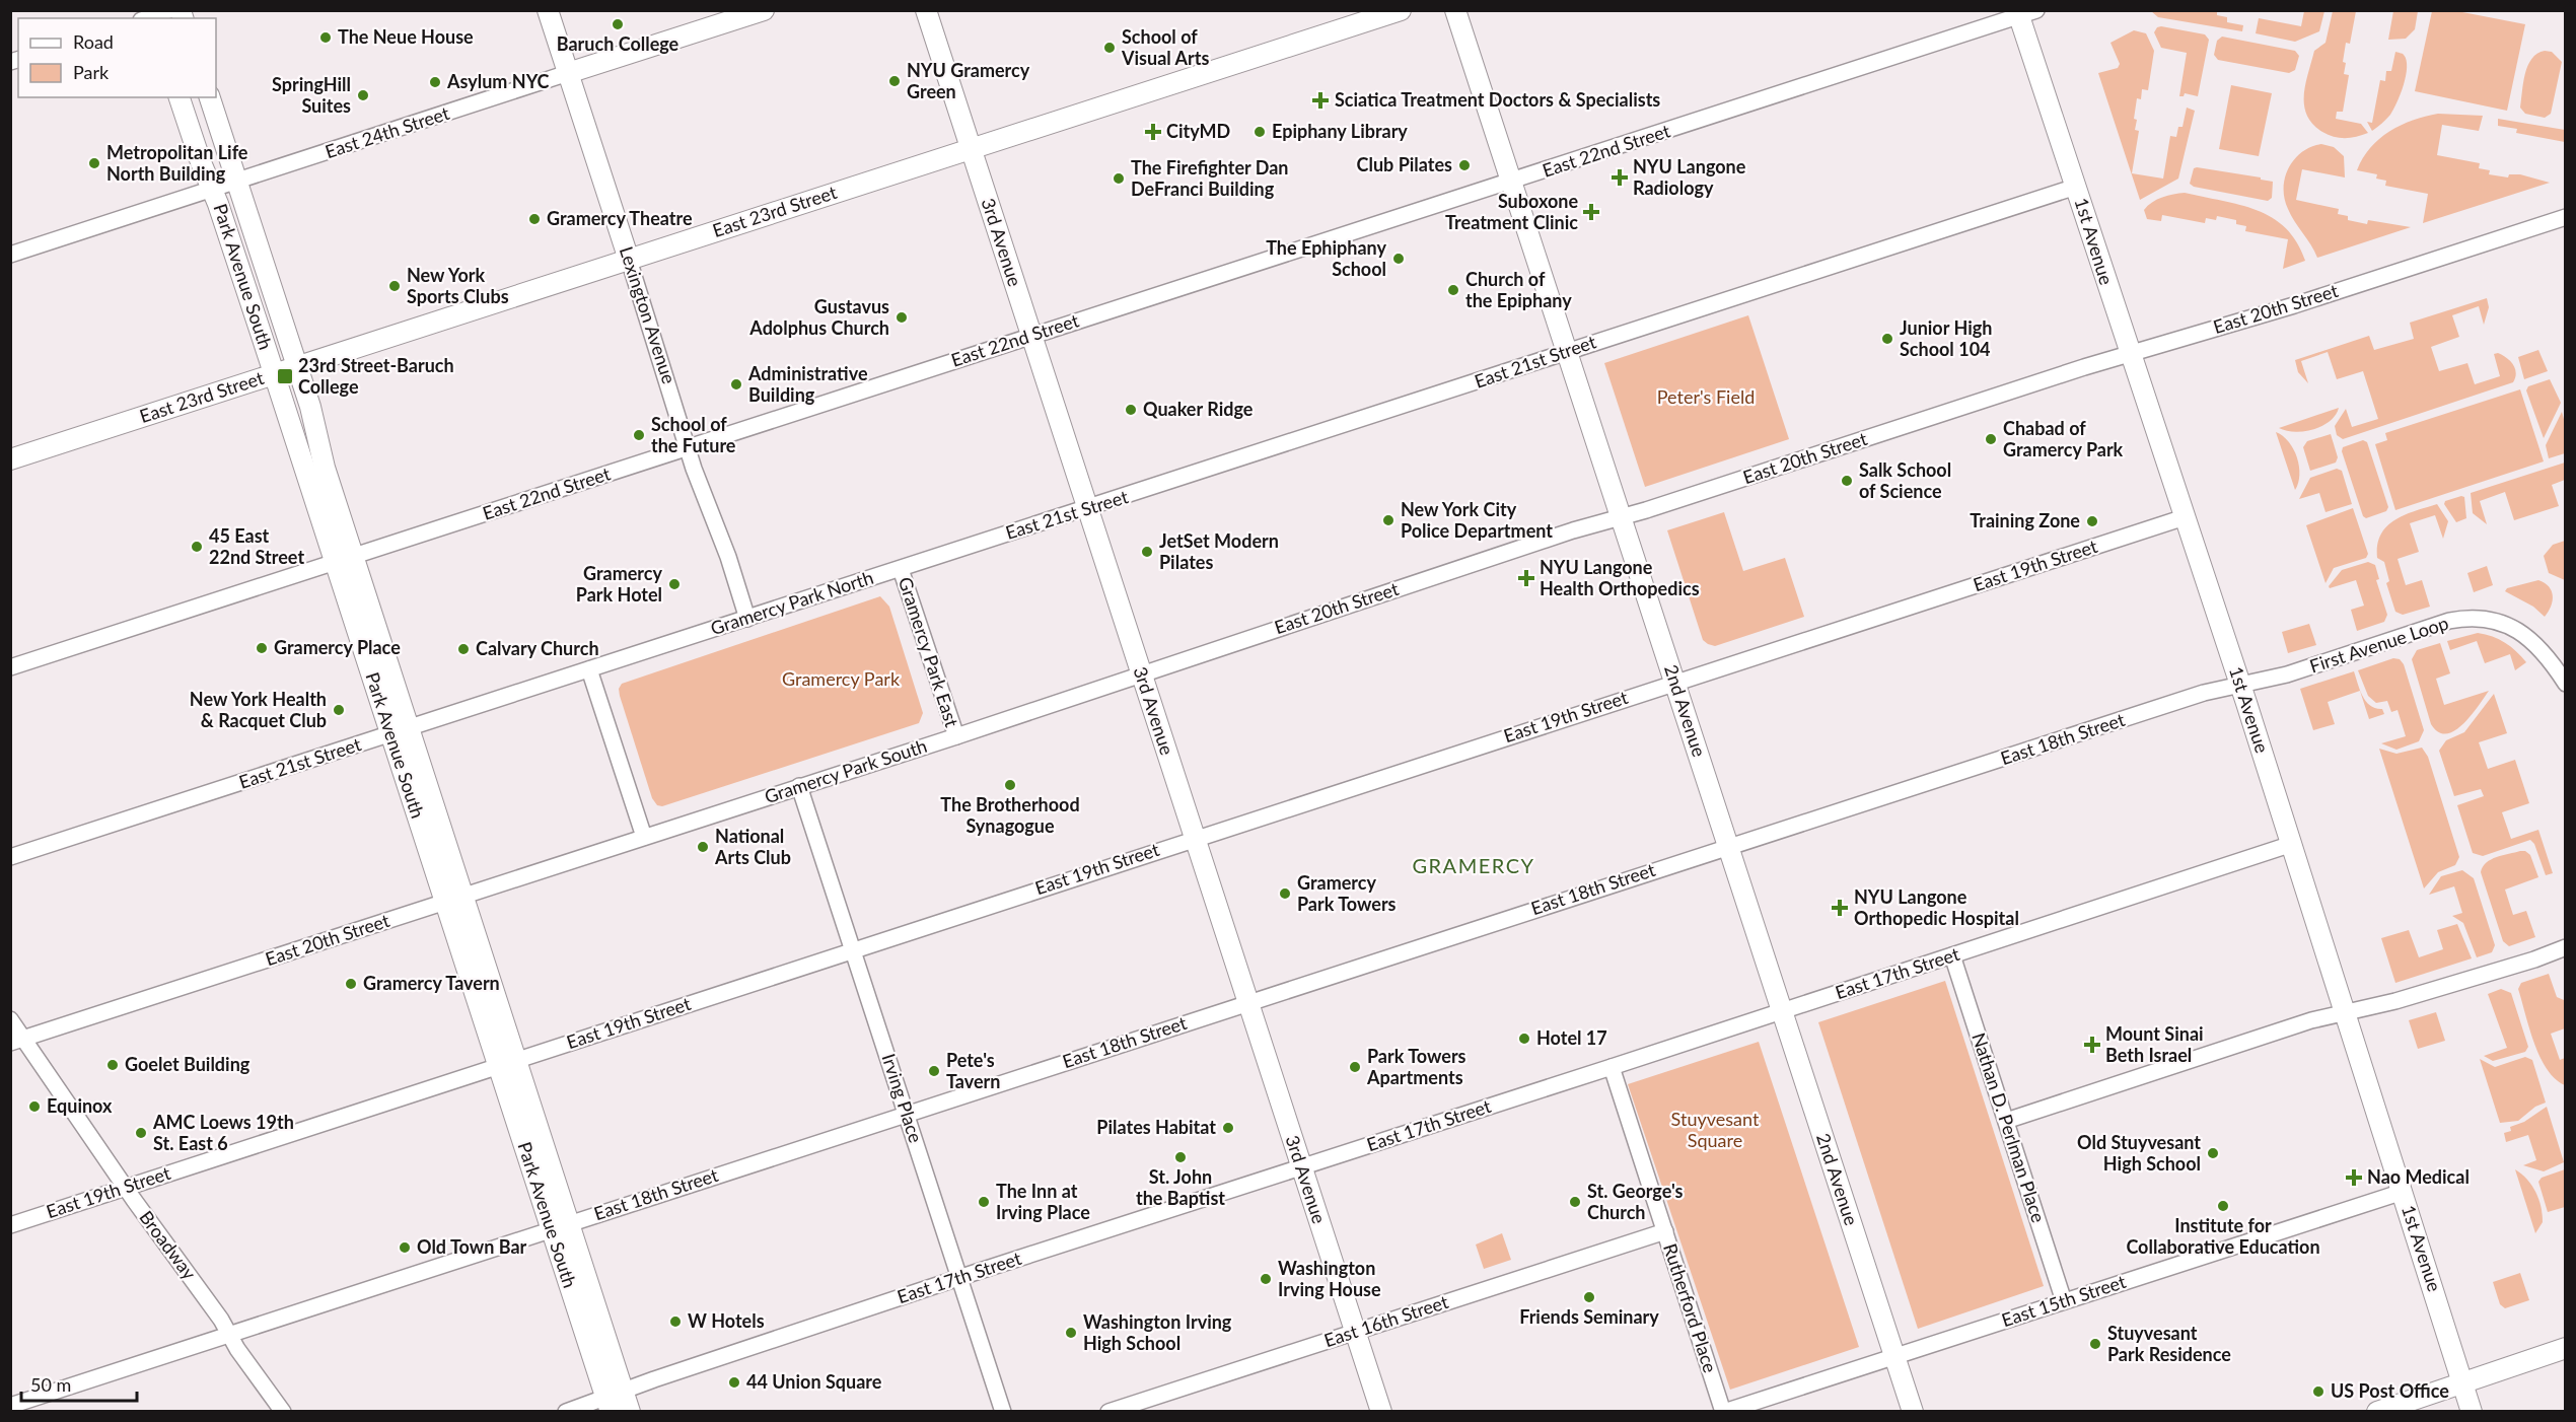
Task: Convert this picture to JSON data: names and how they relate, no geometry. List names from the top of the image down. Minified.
{"streets":{"main road":["East 24th Street","East 23rd Street","1st Avenue","3rd Avenue","Park Avenue South","Lexington Avenue","2nd Avenue"],"street":["East 22nd Street","East 20th Street","East 21st Street","East 19th Street","Gramercy Park North","First Avenue Loop","Gramercy Park East","East 18th Street","Gramercy Park South","East 17th Street","Irving Place","Nathan D. Perlman Place","Broadway","East 15th Street","Rutherford Place","East 16th Street"]},"crossings":[["East 24th Street","Park Avenue South"],["East 24th Street","Lexington Avenue"],["East 22nd Street","1st Avenue"],["East 22nd Street","3rd Avenue"],["East 22nd Street","Park Avenue South"],["East 22nd Street","Lexington Avenue"],["East 22nd Street","2nd Avenue"],["East 23rd Street","3rd Avenue"],["East 23rd Street","Park Avenue South"],["East 23rd Street","Lexington Avenue"],["1st Avenue","East 20th Street"],["1st Avenue","East 21st Street"],["1st Avenue","East 19th Street"],["1st Avenue","First Avenue Loop"],["1st Avenue","East 18th Street"],["1st Avenue","East 17th Street"],["1st Avenue","East 15th Street"],["3rd Avenue","East 20th Street"],["3rd Avenue","East 21st Street"],["3rd Avenue","East 19th Street"],["3rd Avenue","East 18th Street"],["3rd Avenue","East 17th Street"],["3rd Avenue","East 16th Street"],["Park Avenue South","East 20th Street"],["Park Avenue South","East 21st Street"],["Park Avenue South","East 19th Street"],["Park Avenue South","East 18th Street"],["Park Avenue South","East 17th Street"],["East 20th Street","2nd Avenue"],["East 20th Street","Gramercy Park South"],["East 20th Street","Broadway"],["Lexington Avenue","Gramercy Park North"],["East 21st Street","Gramercy Park North"],["East 21st Street","2nd Avenue"],["East 19th Street","2nd Avenue"],["East 19th Street","Irving Place"],["East 19th Street","Broadway"],["Gramercy Park North","Gramercy Park East"],["First Avenue Loop","East 18th Street"],["Gramercy Park East","Gramercy Park South"],["2nd Avenue","East 18th Street"],["2nd Avenue","East 17th Street"],["2nd Avenue","East 15th Street"],["East 18th Street","Irving Place"],["East 18th Street","Broadway"],["Gramercy Park South","Irving Place"],["East 17th Street","Irving Place"],["East 17th Street","Nathan D. Perlman Place"],["East 17th Street","Rutherford Place"],["Nathan D. Perlman Place","East 15th Street"],["East 15th Street","Rutherford Place"],["Rutherford Place","East 16th Street"]],"districts":["GRAMERCY"],"parks":["Peter's Field","Gramercy Park","Stuyvesant Square"],"places":{"other":["Baruch College","The Neue House","School of Visual Arts","NYU Gramercy Green","Asylum NYC","SpringHill Suites","Epiphany Library","Metropolitan Life North Building","Club Pilates","The Firefighter Dan DeFranci Building","Gramercy Theatre","The Ephiphany School","New York Sports Clubs","Church of the Epiphany","Gustavus Adolphus Church","Junior High School 104","Administrative Building","Quaker Ridge","School of the Future","Chabad of Gramercy Park","Salk School of Science","New York City Police Department","Training Zone","45 East 22nd Street","JetSet Modern Pilates","Gramercy Park Hotel","Gramercy Place","Calvary Church","New York Health & Racquet Club","The Brotherhood Synagogue","National Arts Club","Gramercy Park Towers","Gramercy Tavern","Hotel 17","Goelet Building","Park Towers Apartments","Pete's Tavern","Equinox","Pilates Habitat","AMC Loews 19th St. East 6","Old Stuyvesant High School","St. John the Baptist","The Inn at Irving Place","St. George's Church","Institute for Collaborative Education","Old Town Bar","Washington Irving House","Friends Seminary","W Hotels","Washington Irving High School","Stuyvesant Park Residence","44 Union Square","US Post Office"],"health":["Sciatica Treatment Doctors & Specialists","CityMD","NYU Langone Radiology","Suboxone Treatment Clinic","NYU Langone Health Orthopedics","NYU Langone Orthopedic Hospital","Mount Sinai Beth Israel","Nao Medical"],"transit":["23rd Street-Baruch College"]},"legend":["Road","Park"],"scale_bar":"50 m"}
